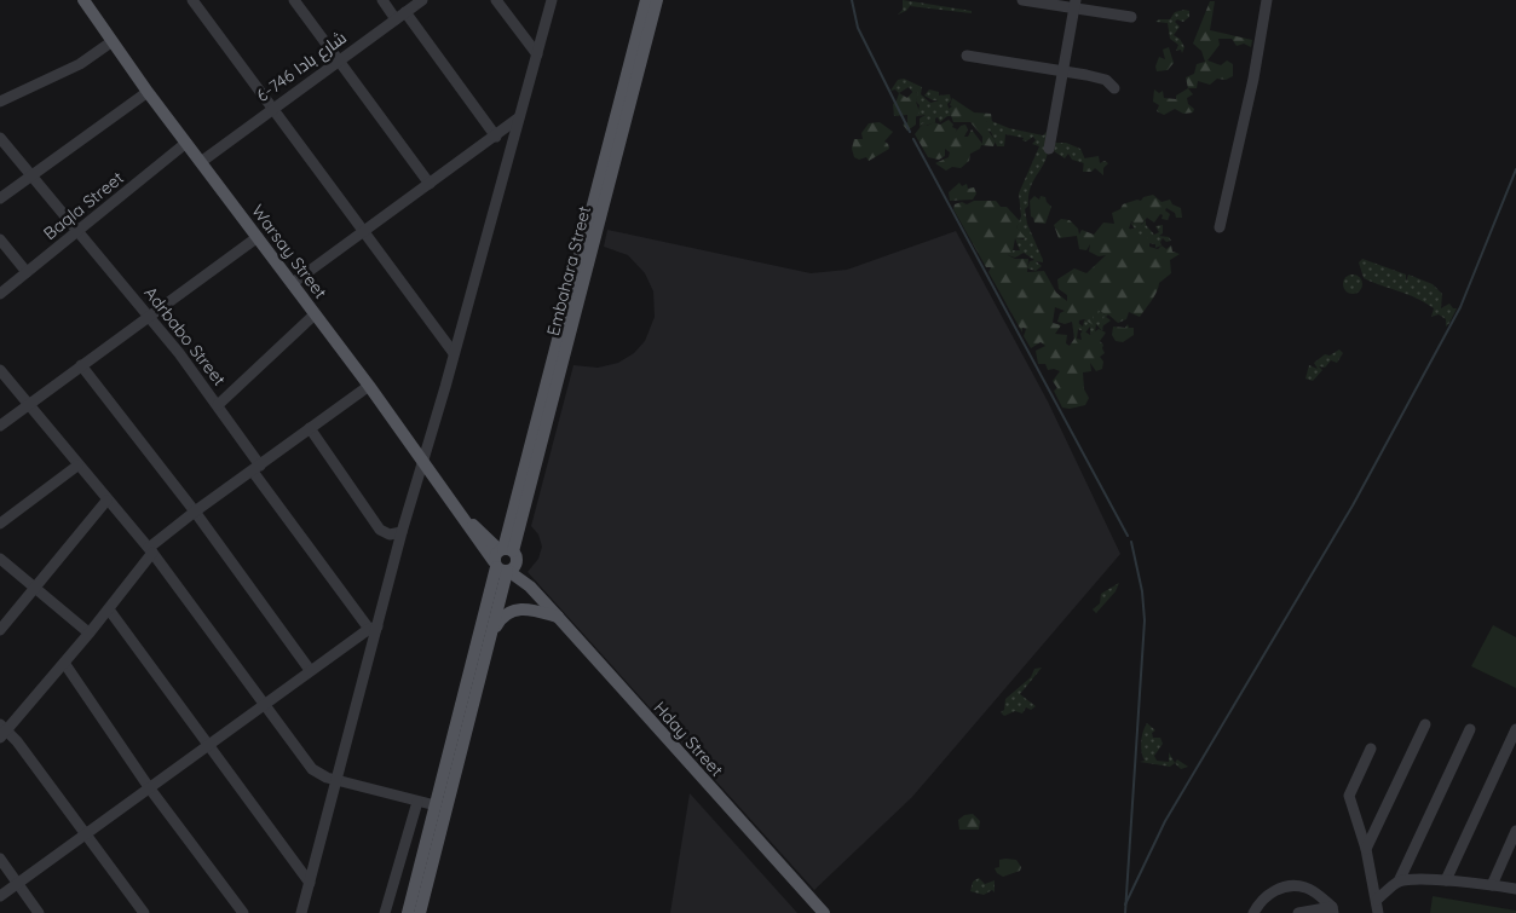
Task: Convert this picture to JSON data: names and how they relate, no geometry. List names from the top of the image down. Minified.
{"streets":{"main road":["Warsay Street","Embahara Street","Hday Street"],"street":["شارع بادا 746-6","Baqla Street","Adrbabo Street"]},"crossings":[["شارع بادا 746-6","Warsay Street"],["Baqla Street","Warsay Street"],["Baqla Street","Adrbabo Street"],["Embahara Street","Hday Street"]]}
